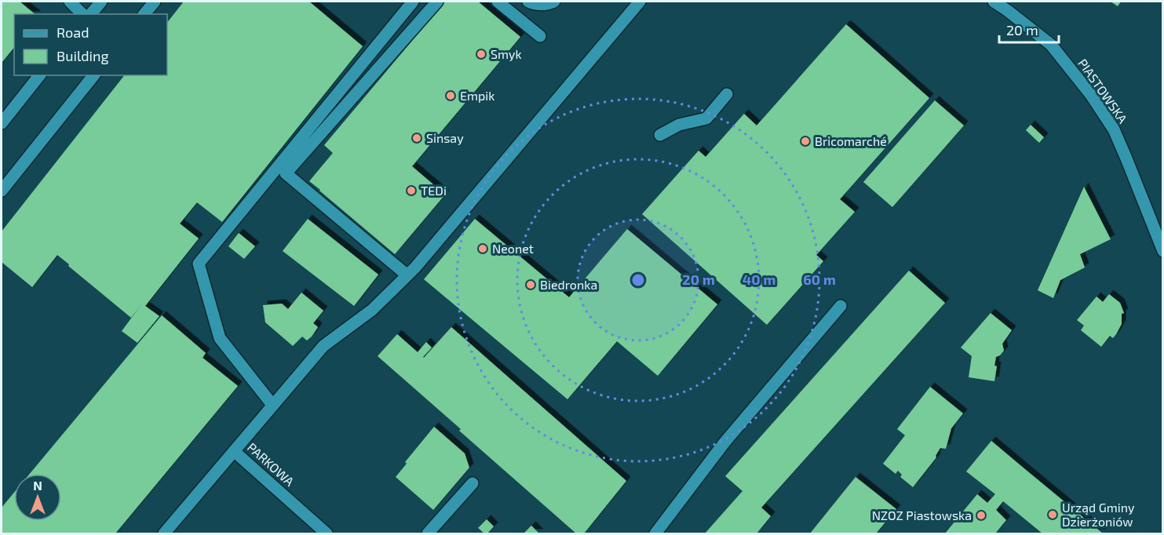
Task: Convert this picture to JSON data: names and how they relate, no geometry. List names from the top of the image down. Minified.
{"streets":{"street":["PIASTOWSKA","PARKOWA"]},"places":["Smyk","Empik","Sinsay","Bricomarché","TEDi","Neonet","Biedronka","Urząd Gminy Dzierżoniów","NZOZ Piastowska"],"legend":["Road","Building"],"scale_bar":"20 m","north":"top","rings":["20 m","40 m","60 m"]}
